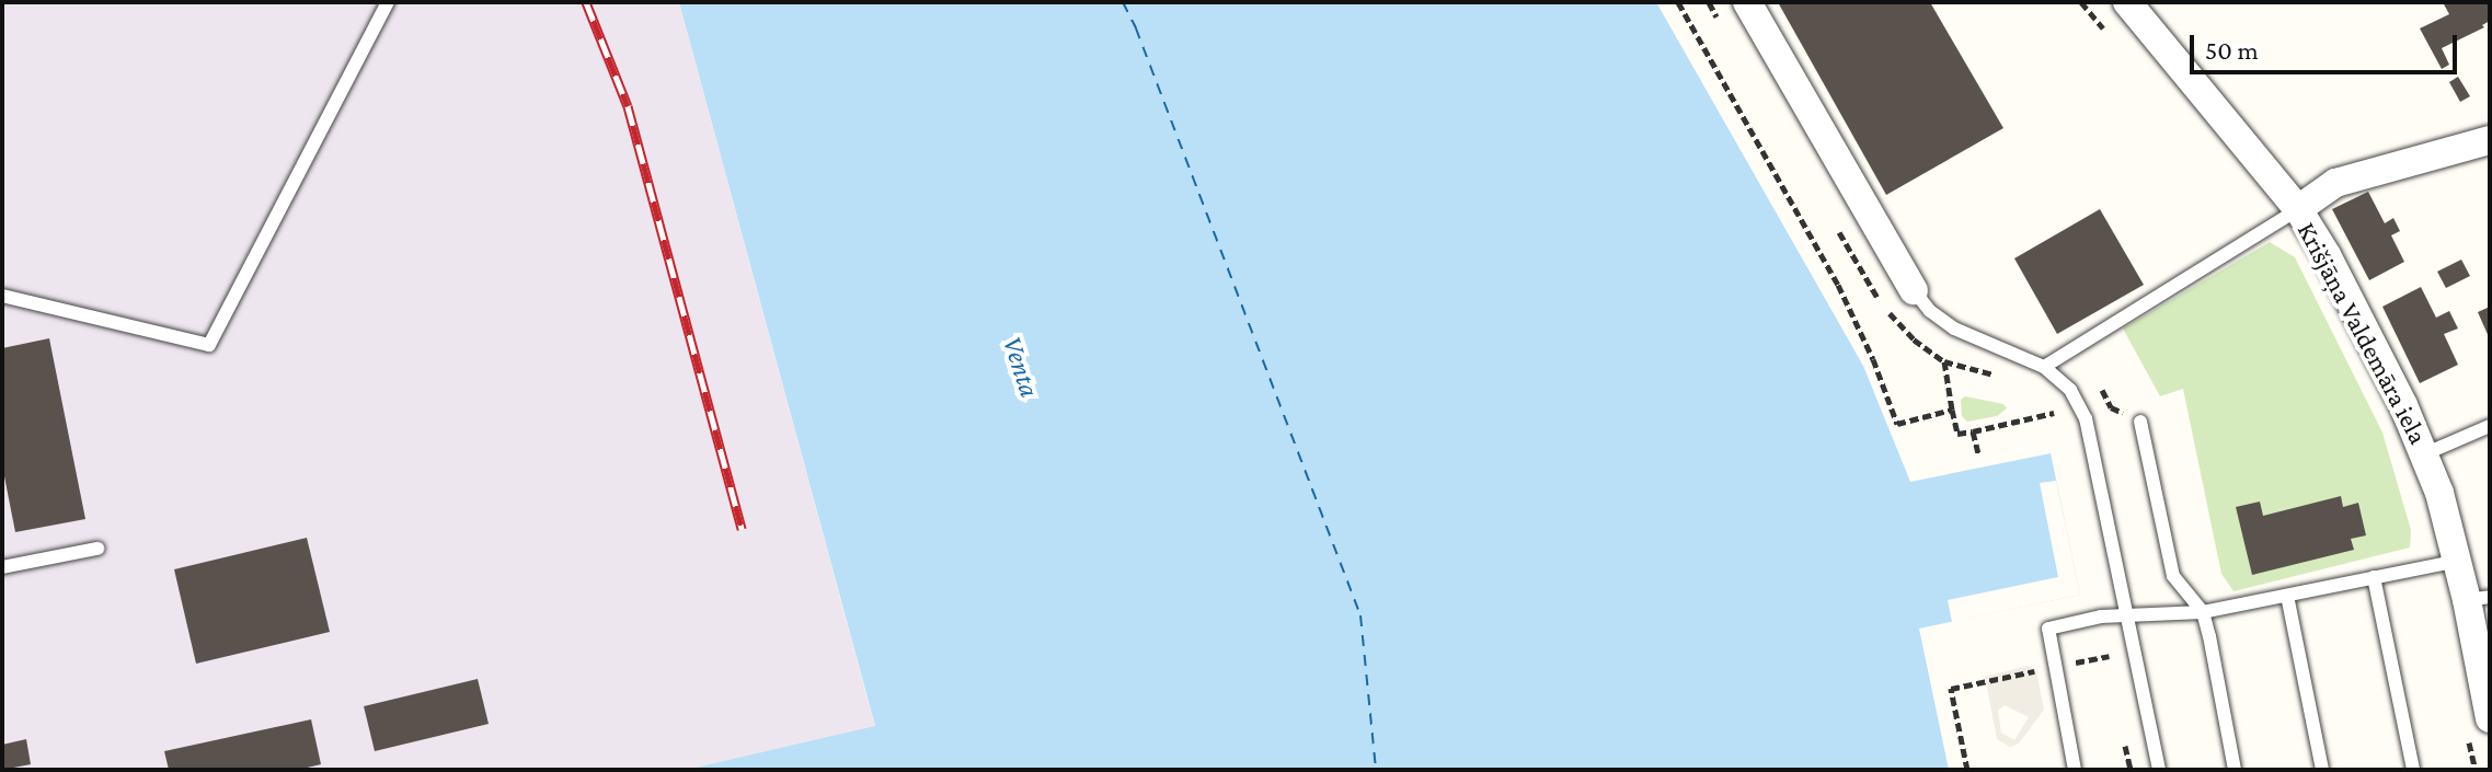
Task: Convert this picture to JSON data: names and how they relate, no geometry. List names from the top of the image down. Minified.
{"streets":{"street":["Krišjāņa Valdemāra iela"]},"water":["Venta"],"scale_bar":"50 m"}
